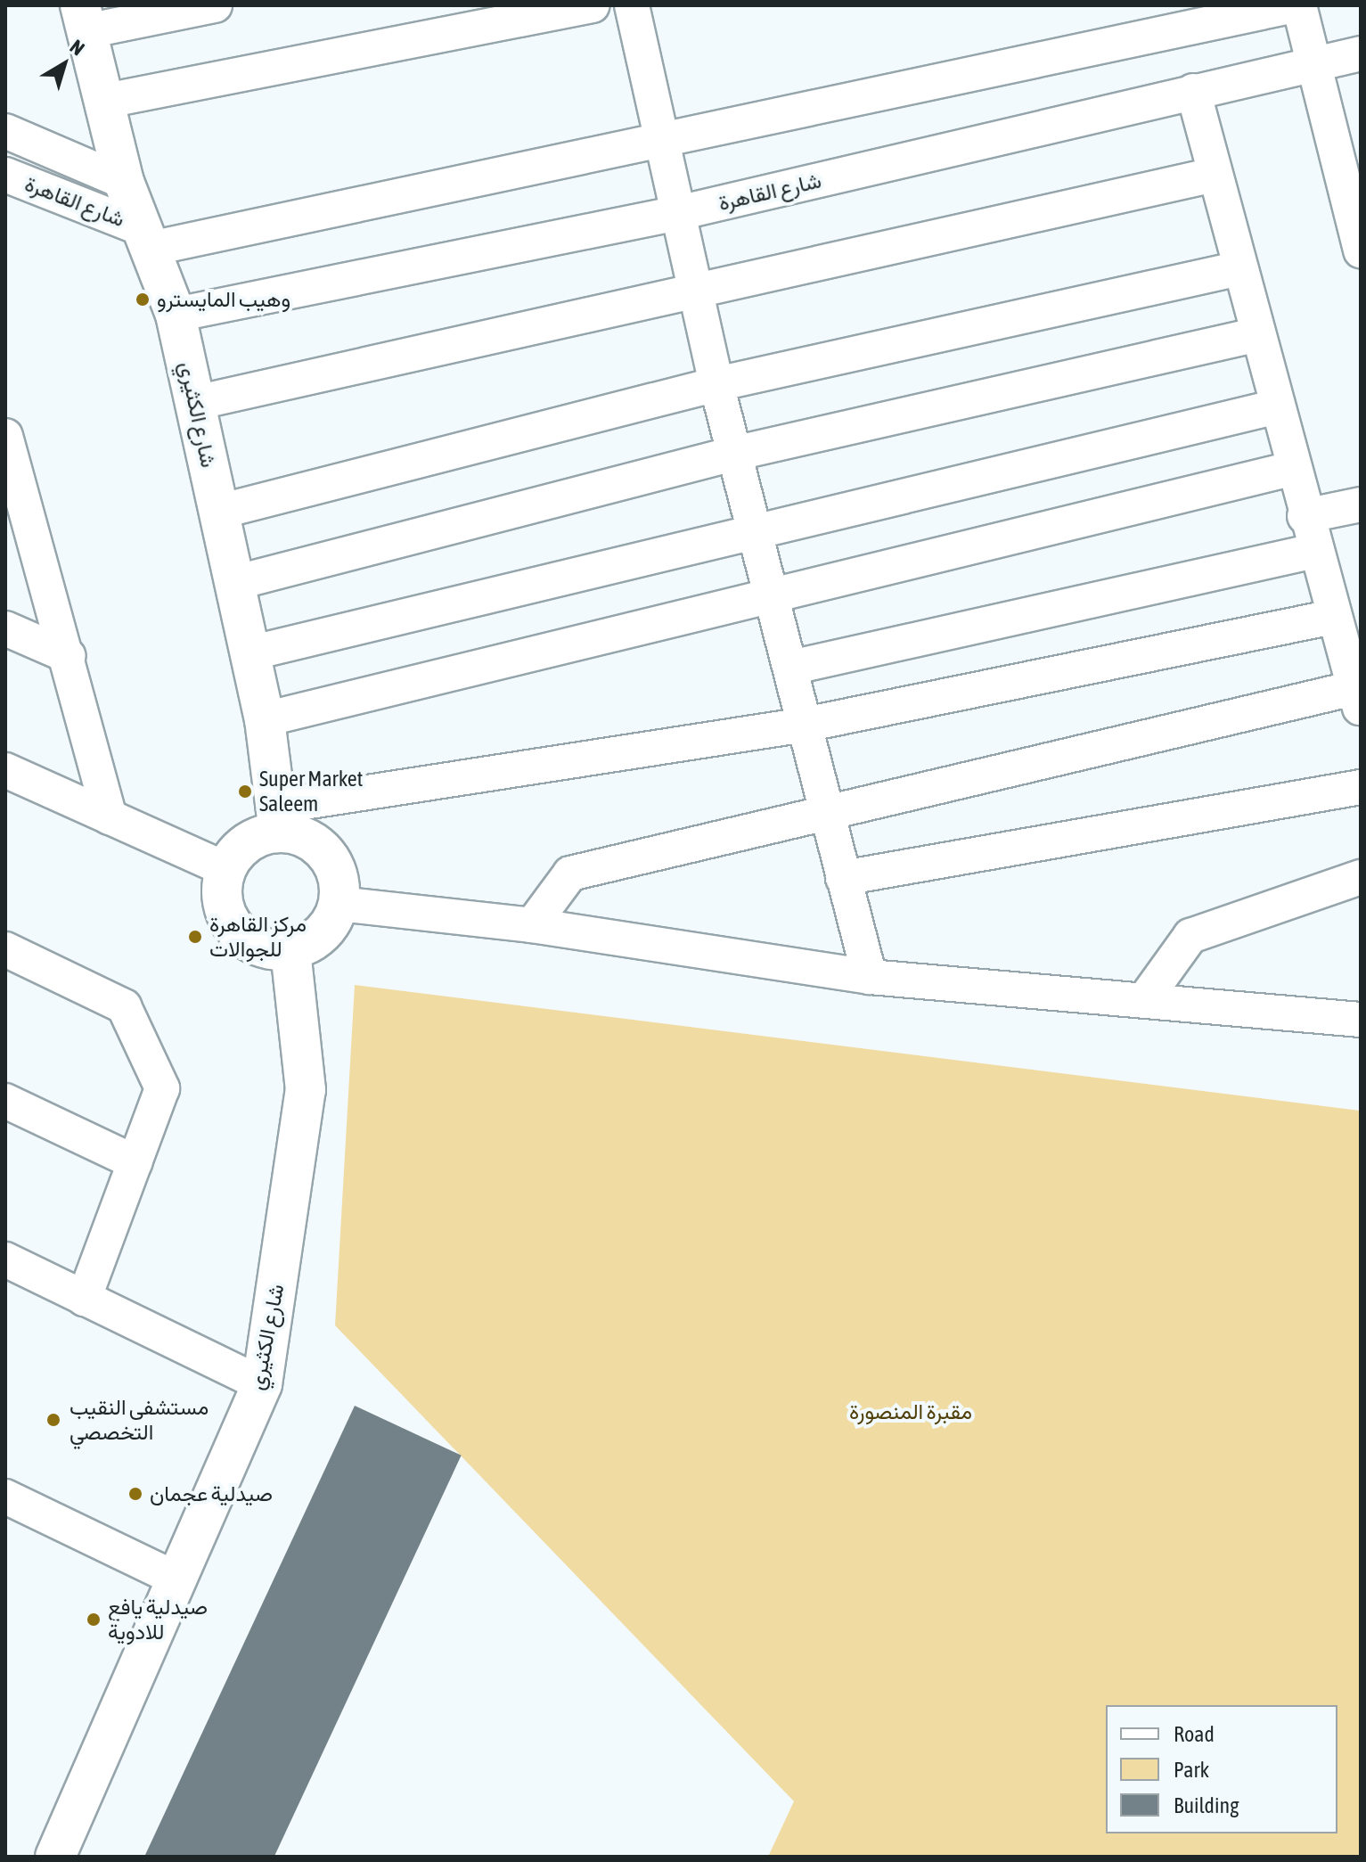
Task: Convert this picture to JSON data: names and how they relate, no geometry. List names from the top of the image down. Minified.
{"streets":{"main road":["شارع الكثيري"],"street":["شارع القاهرة"]},"crossings":[["شارع القاهرة","شارع الكثيري"]],"parks":["مقبرة المنصورة"],"places":["وهيب المايسترو","Super Market Saleem","مركز القاهرة للجوالات","مستشفى النقيب التخصصي","صيدلية عجمان","صيدلية يافع للادوية"],"legend":["Road","Park","Building"],"north":"top right"}
